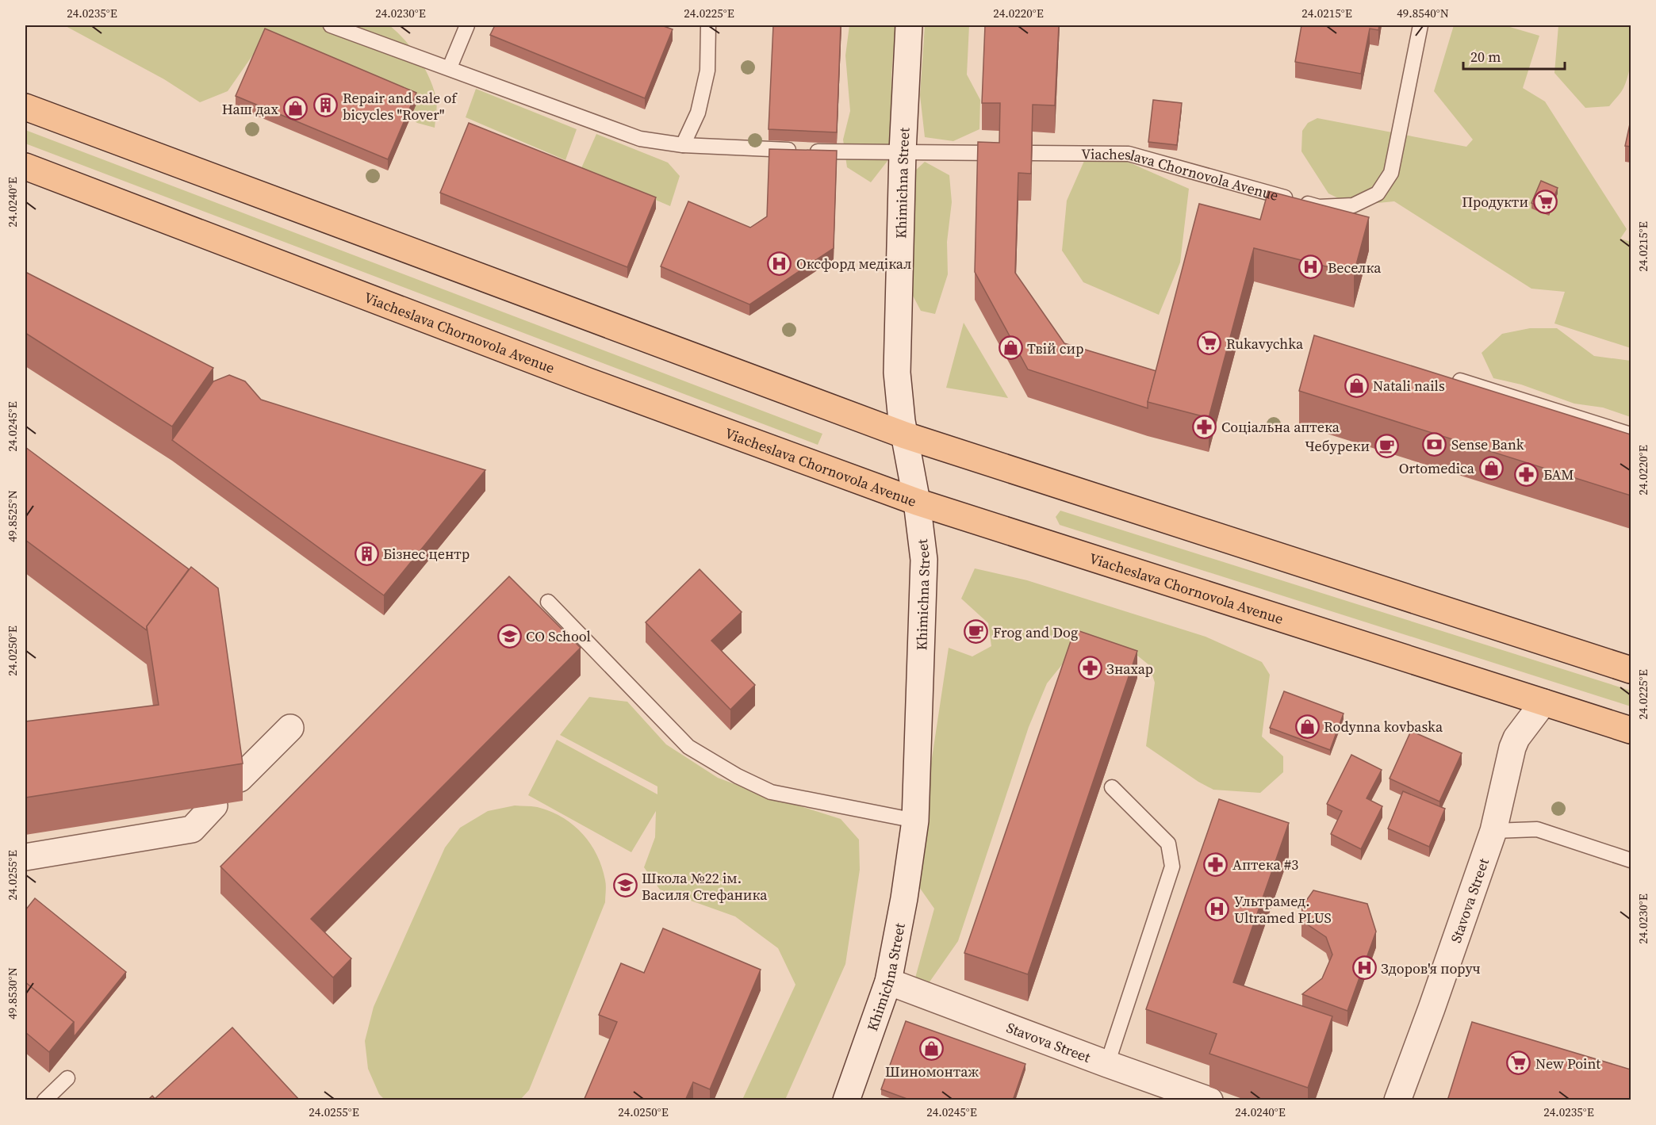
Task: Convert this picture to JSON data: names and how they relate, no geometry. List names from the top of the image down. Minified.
{"streets":{"main road":["Viacheslava Chornovola Avenue"],"street":["Khimichna Street","Stavova Street"]},"crossings":[["Viacheslava Chornovola Avenue","Khimichna Street"],["Viacheslava Chornovola Avenue","Stavova Street"],["Khimichna Street","Stavova Street"]],"places":{"building":["Repair and sale of bicycles \"Rover\"","Бізнес центр"],"shop":["Наш дах","Твій сир","Natali nails","Ortomedica","Rodynna kovbaska","Шиномонтаж"],"supermarket":["Продукти","Rukavychka","New Point"],"hospital":["Оксфорд медікал","Веселка","Ультрамед. Ultramed PLUS","Здоров'я поруч"],"pharmacy":["Соціальна аптека","БАМ","Знахар","Аптека #3"],"bank":["Sense Bank"],"cafe":["Чебуреки","Frog and Dog"],"school or university":["CO School","Школа №22 ім. Василя Стефаника"]},"scale_bar":"20 m","coordinates":["24.0235°E","24.0230°E","24.0225°E","24.0220°E","24.0215°E","49.8540°N","24.0240°E","24.0245°E","49.8525°N","24.0250°E","24.0255°E","49.8530°N"]}
